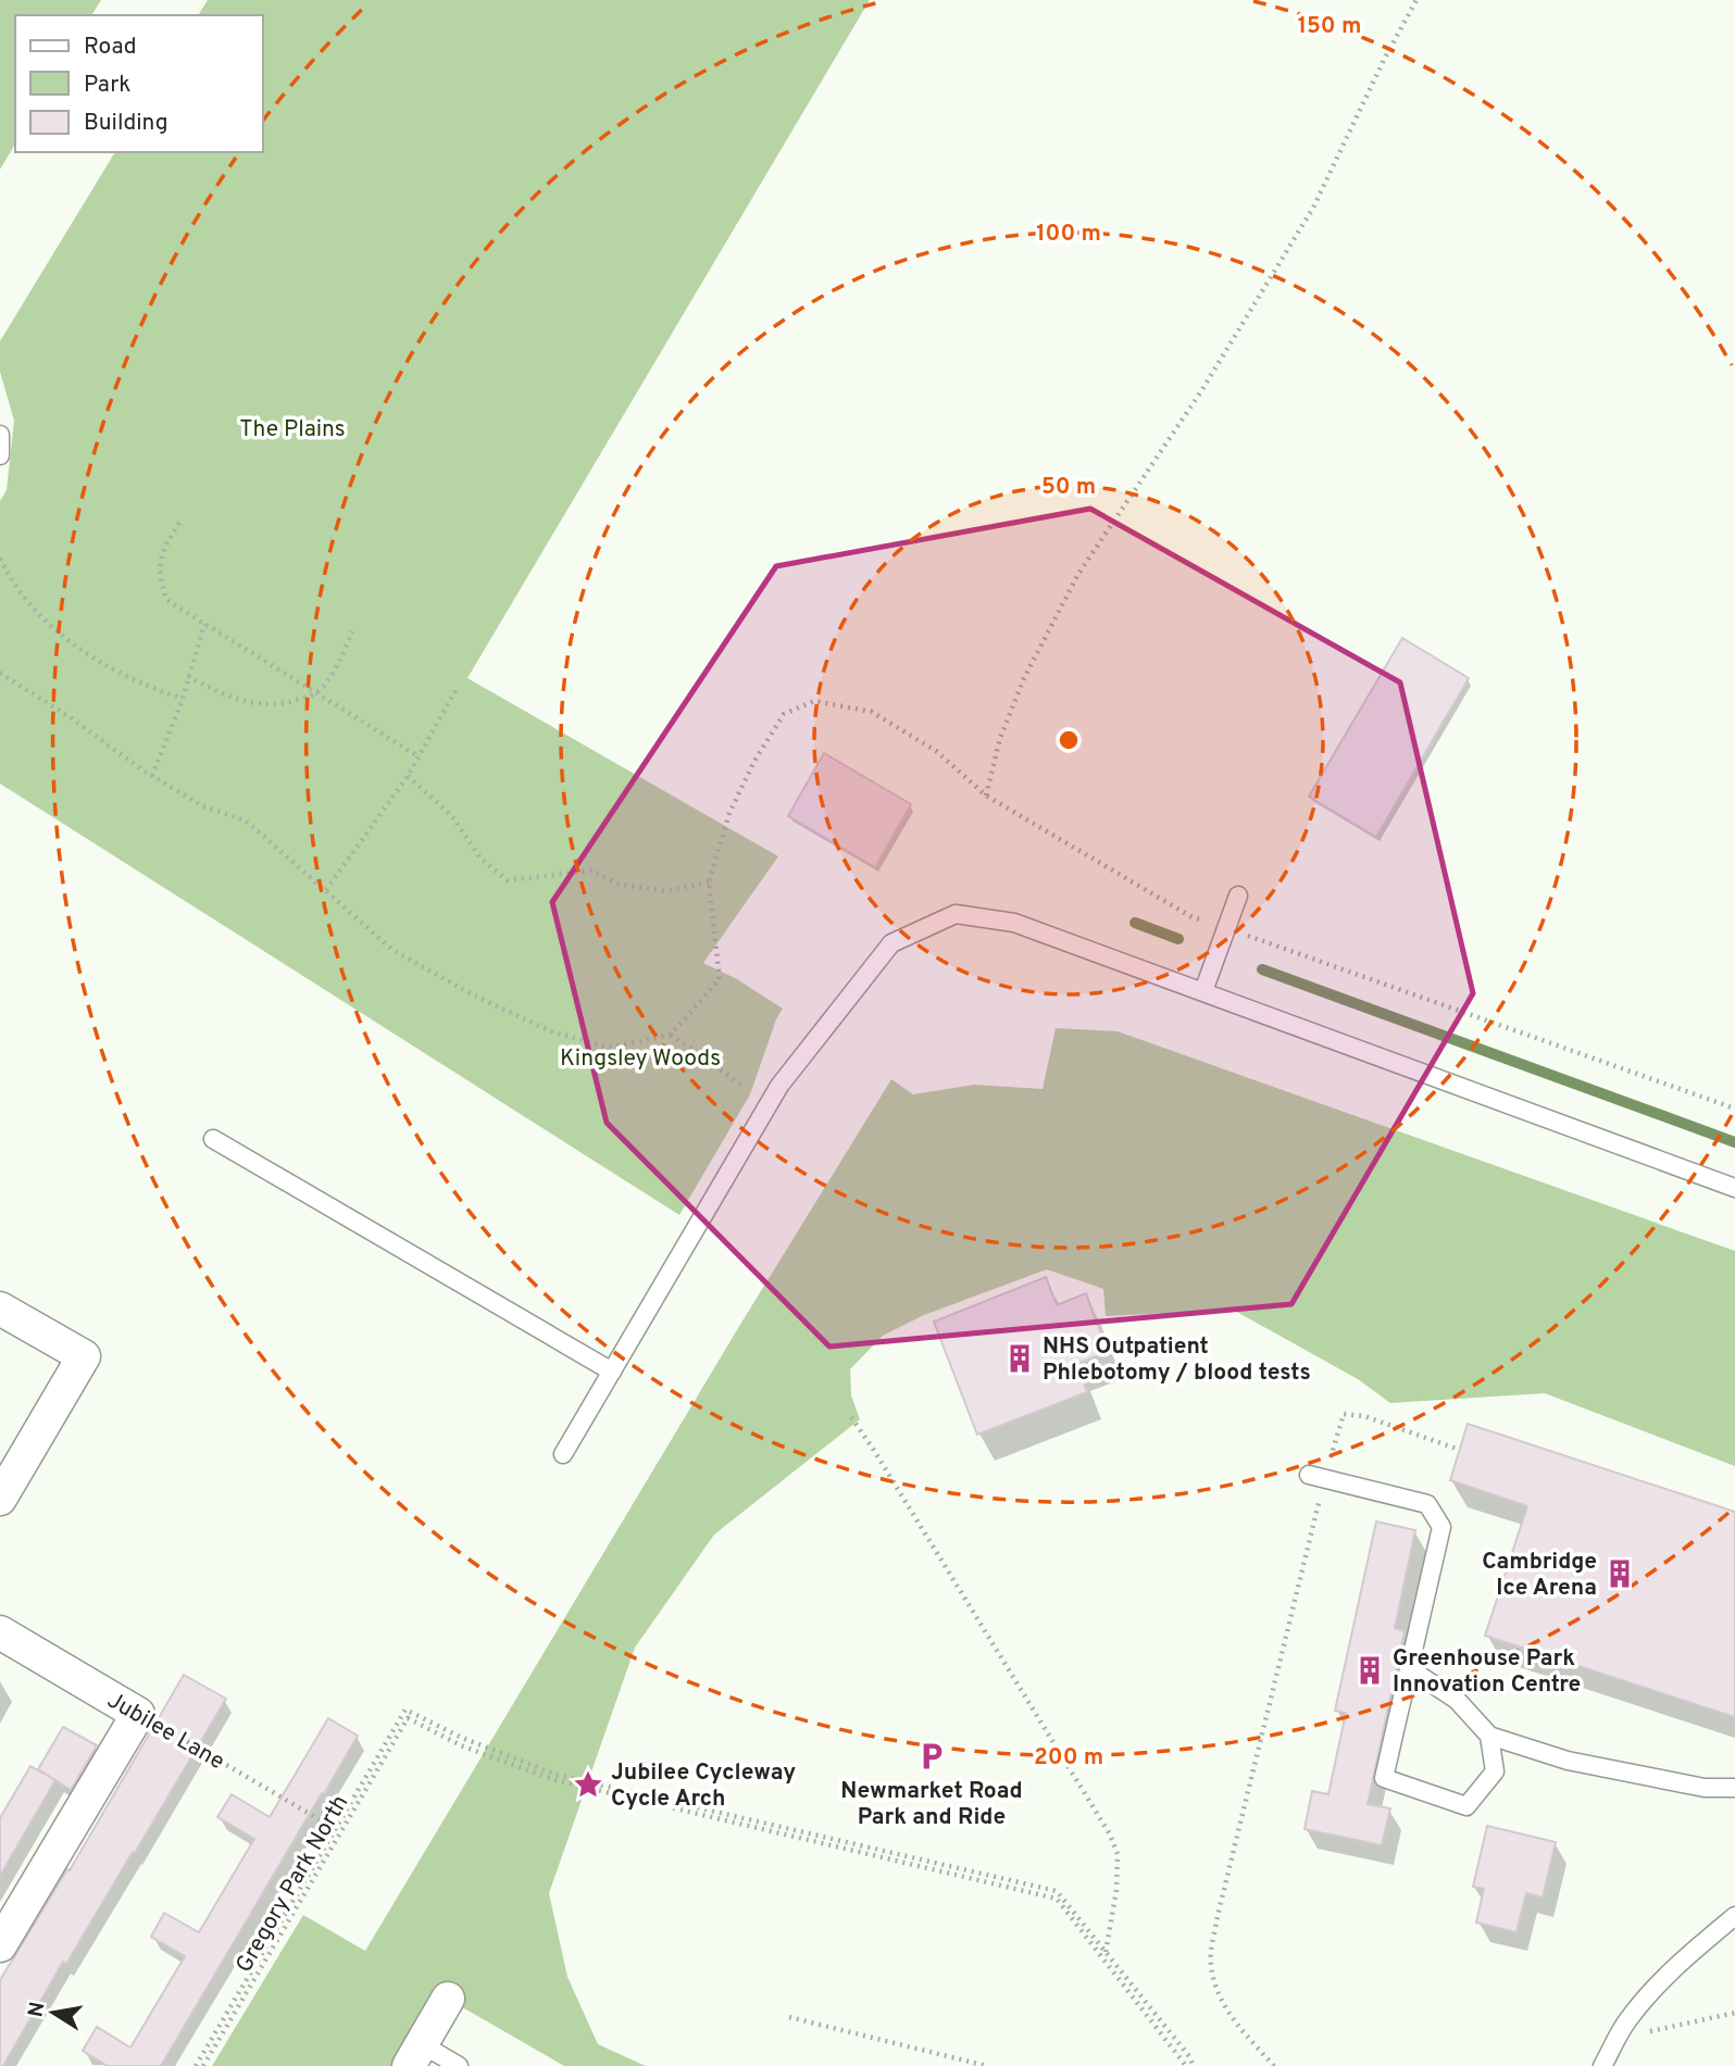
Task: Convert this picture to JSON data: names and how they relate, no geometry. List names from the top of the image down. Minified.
{"streets":{"street":["Jubilee Lane"],"path":["Gregory Park North"]},"parks":["The Plains","Kingsley Woods"],"places":{"building":["NHS Outpatient Phlebotomy / blood tests","Cambridge Ice Arena","Greenhouse Park Innovation Centre"],"parking":["Newmarket Road Park and Ride"],"place":["Jubilee Cycleway Cycle Arch"]},"legend":["Road","Park","Building"],"north":"left","rings":["150 m","100 m","50 m","200 m"]}
